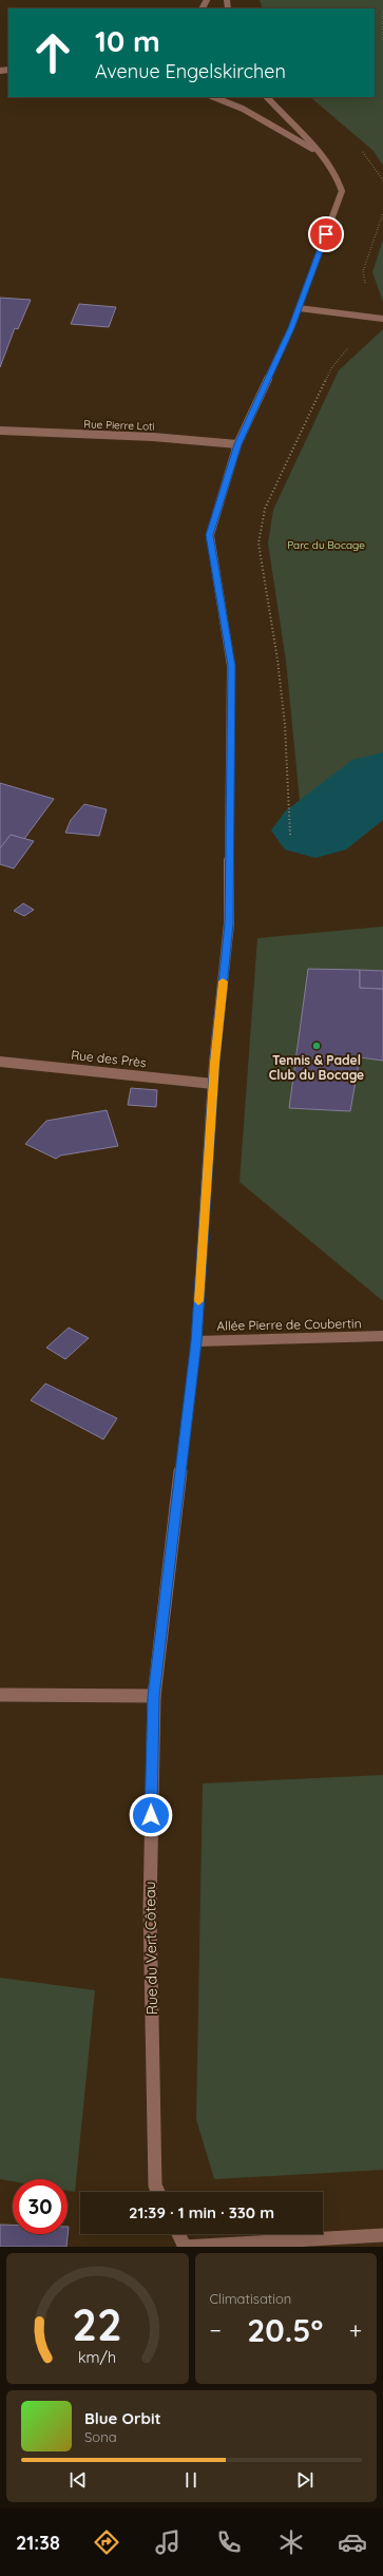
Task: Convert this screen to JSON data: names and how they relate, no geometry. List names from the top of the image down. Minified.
{"streets":{"street":["Rue Pierre Loti","Rue des Près","Allée Pierre de Coubertin","Rue du Vert Côteau"]},"crossings":[["Rue Pierre Loti","Rue du Vert Côteau"],["Rue des Près","Rue du Vert Côteau"],["Allée Pierre de Coubertin","Rue du Vert Côteau"]],"parks":["Parc du Bocage"],"places":["Tennis & Padel Club du Bocage"],"page":{"turn":["10 m","Avenue Engelskirchen"],"limit":"30","trip":"21:39 · 1 min · 330 m","tile":"Climatisation","heat":["−","20.5°","+"],"song":["Blue Orbit","Sona"],"tabs":"21:38","gauge":["22","km/h"]}}
